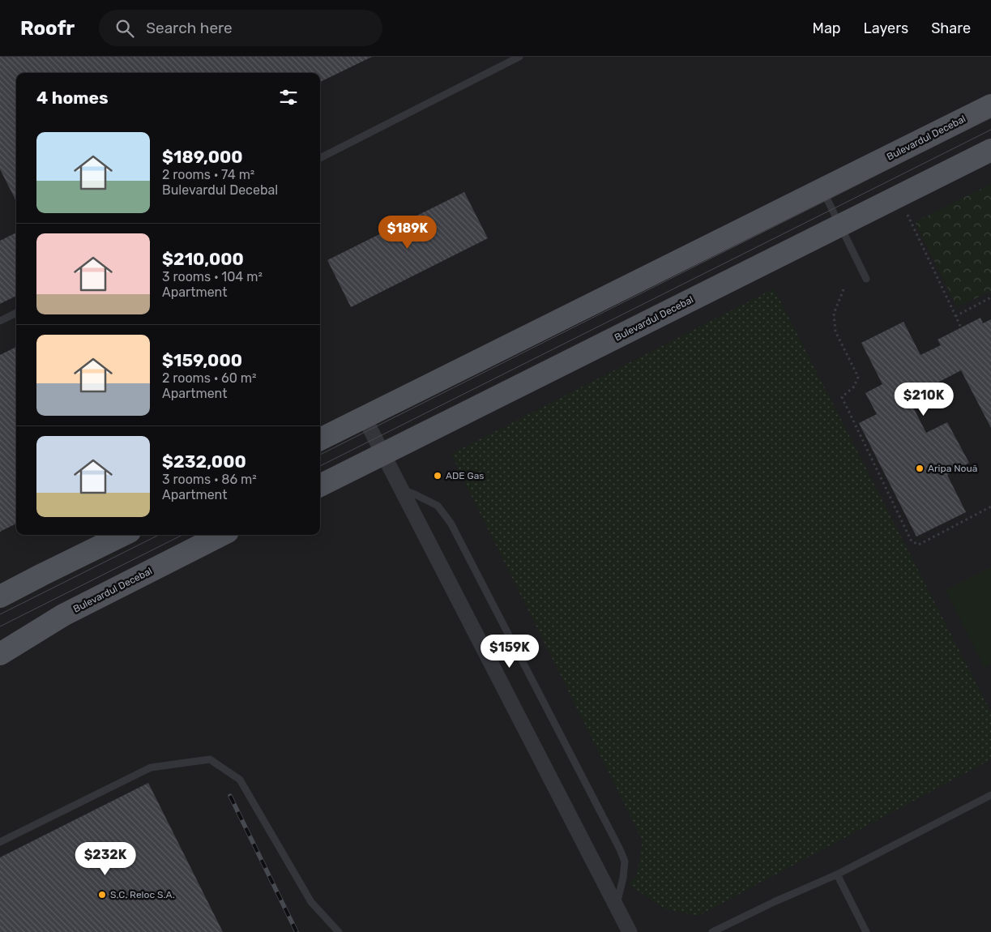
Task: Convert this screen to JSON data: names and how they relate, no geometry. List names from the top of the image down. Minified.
{"streets":{"main road":["Bulevardul Decebal"]},"places":["Aripa Nouă","ADE Gas","S.C. Reloc S.A."],"page":{"header":"Roofr","search":"Search here","nav":["Map","Layers","Share"],"heading":"4 homes","list":[{"name":"$189,000","note":"2 rooms · 74 m² · Bulevardul Decebal"},{"name":"$210,000","note":"3 rooms · 104 m² · Apartment"},{"name":"$159,000","note":"2 rooms · 60 m² · Apartment"},{"name":"$232,000","note":"3 rooms · 86 m² · Apartment"}],"price":["$189K","$210K","$159K","$232K"]}}
